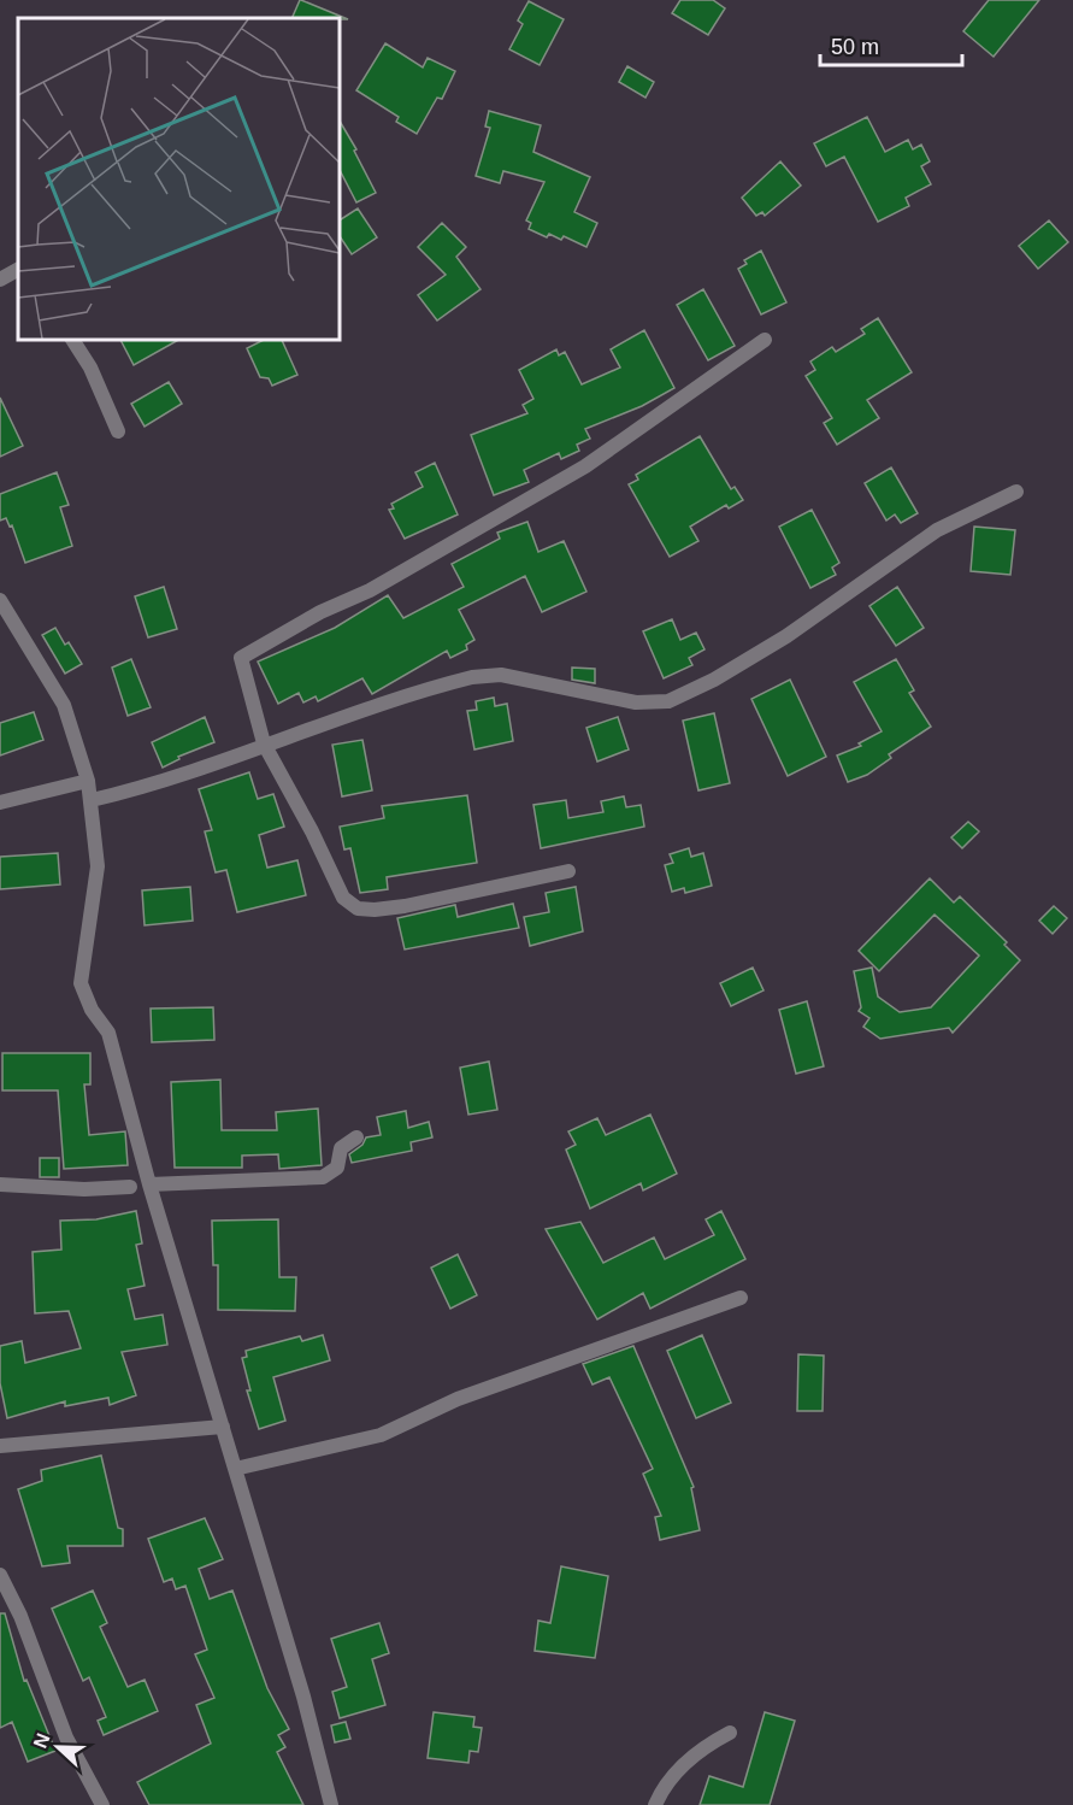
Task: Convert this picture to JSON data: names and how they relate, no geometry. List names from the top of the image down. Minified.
{"scale_bar":"50 m","north":"left"}
